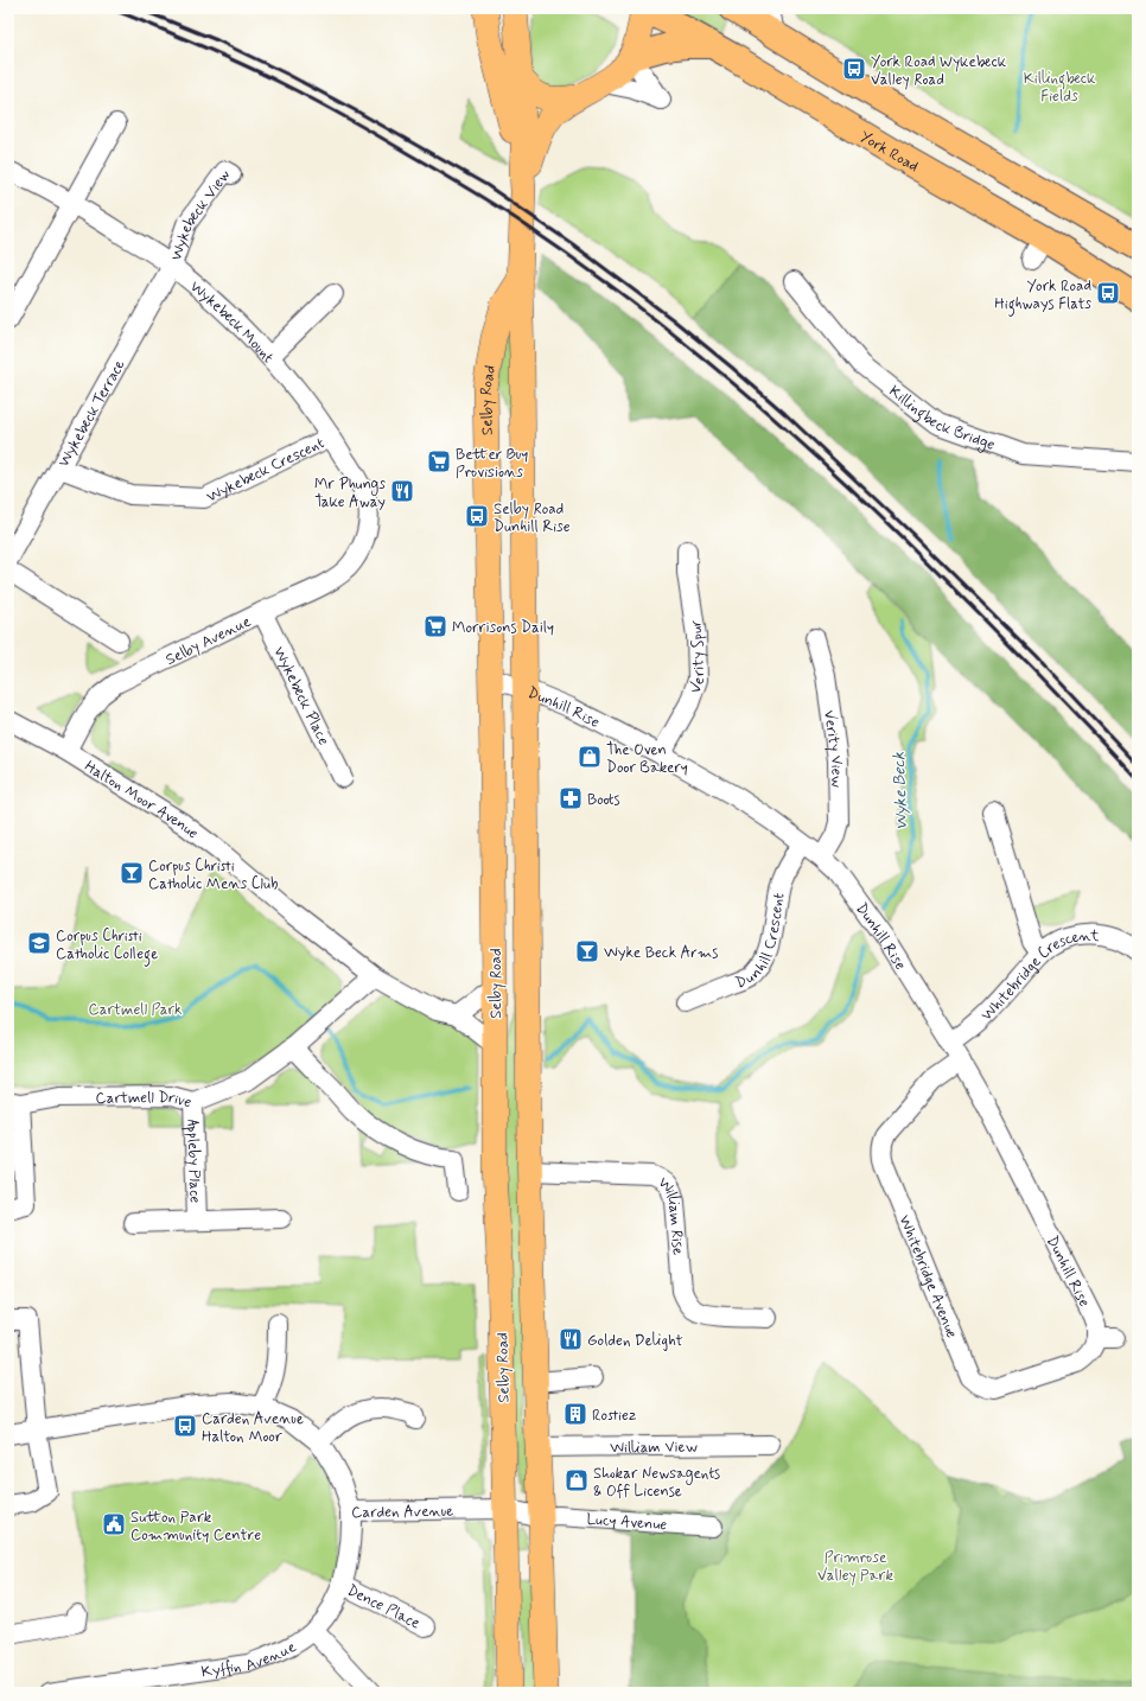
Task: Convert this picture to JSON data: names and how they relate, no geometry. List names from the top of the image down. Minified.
{"streets":{"highway":["York Road"],"main road":["Selby Road"],"street":["Wykebeck View","Wykebeck Mount","Wykebeck Terrace","Killingbeck Bridge","Wykebeck Crescent","Selby Avenue","Verity Spur","Wykebeck Place","Dunhill Rise","Verity View","Halton Moor Avenue","Dunhill Crescent","Whitebridge Crescent","Cartmell Drive","Appleby Place","William Rise","Whitebridge Avenue","William View","Carden Avenue","Lucy Avenue","Dence Place","Kyffin Avenue"]},"crossings":[["Wykebeck View","Wykebeck Mount"],["Wykebeck View","Wykebeck Terrace"],["Wykebeck Mount","Wykebeck Terrace"],["Wykebeck Mount","Wykebeck Crescent"],["Wykebeck Mount","Selby Avenue"],["Selby Road","Dunhill Rise"],["Selby Road","Halton Moor Avenue"],["Selby Road","Carden Avenue"],["Wykebeck Terrace","Wykebeck Crescent"],["Selby Avenue","Wykebeck Place"],["Selby Avenue","Halton Moor Avenue"],["Verity Spur","Dunhill Rise"],["Dunhill Rise","Verity View"],["Dunhill Rise","Dunhill Crescent"],["Dunhill Rise","Whitebridge Crescent"],["Dunhill Rise","Whitebridge Avenue"],["Halton Moor Avenue","Cartmell Drive"],["Cartmell Drive","Appleby Place"],["Carden Avenue","Lucy Avenue"],["Carden Avenue","Kyffin Avenue"],["Dence Place","Kyffin Avenue"]],"water":["Wyke Beck"],"parks":["Killingbeck Fields","Cartmell Park","Primrose Valley Park"],"places":{"bus stop":["York Road Wykebeck Valley Road","York Road Highways Flats","Selby Road Dunhill Rise","Carden Avenue Halton Moor"],"supermarket":["Better Buy Provisions","Morrisons Daily"],"restaurant":["Mr Phungs Take Away","Golden Delight"],"shop":["The Oven Door Bakery","Shokar Newsagents & Off License"],"pharmacy":["Boots"],"bar":["Corpus Christi Catholic Mens Club","Wyke Beck Arms"],"school or university":["Corpus Christi Catholic College"],"building":["Rostiez"],"public building":["Sutton Park Community Centre"]}}
